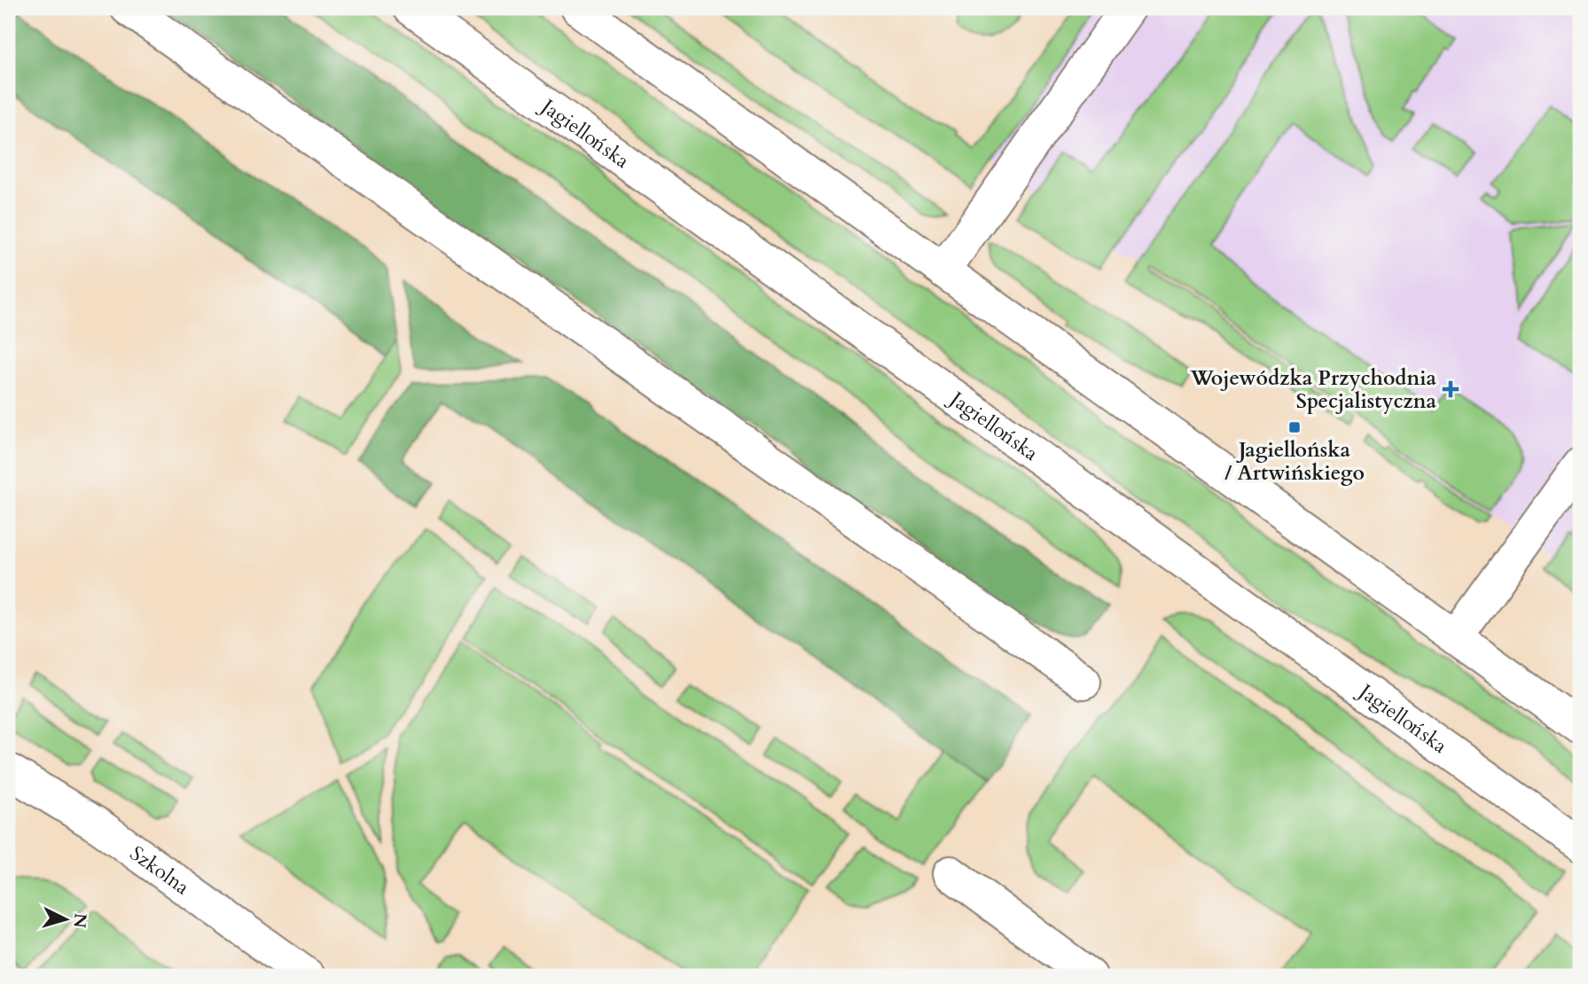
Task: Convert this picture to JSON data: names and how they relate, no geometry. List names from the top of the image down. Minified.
{"streets":{"street":["Jagiellońska","Szkolna"]},"places":{"health":["Wojewódzka Przychodnia Specjalistyczna"],"transit":["Jagiellońska / Artwińskiego"]},"north":"right"}
